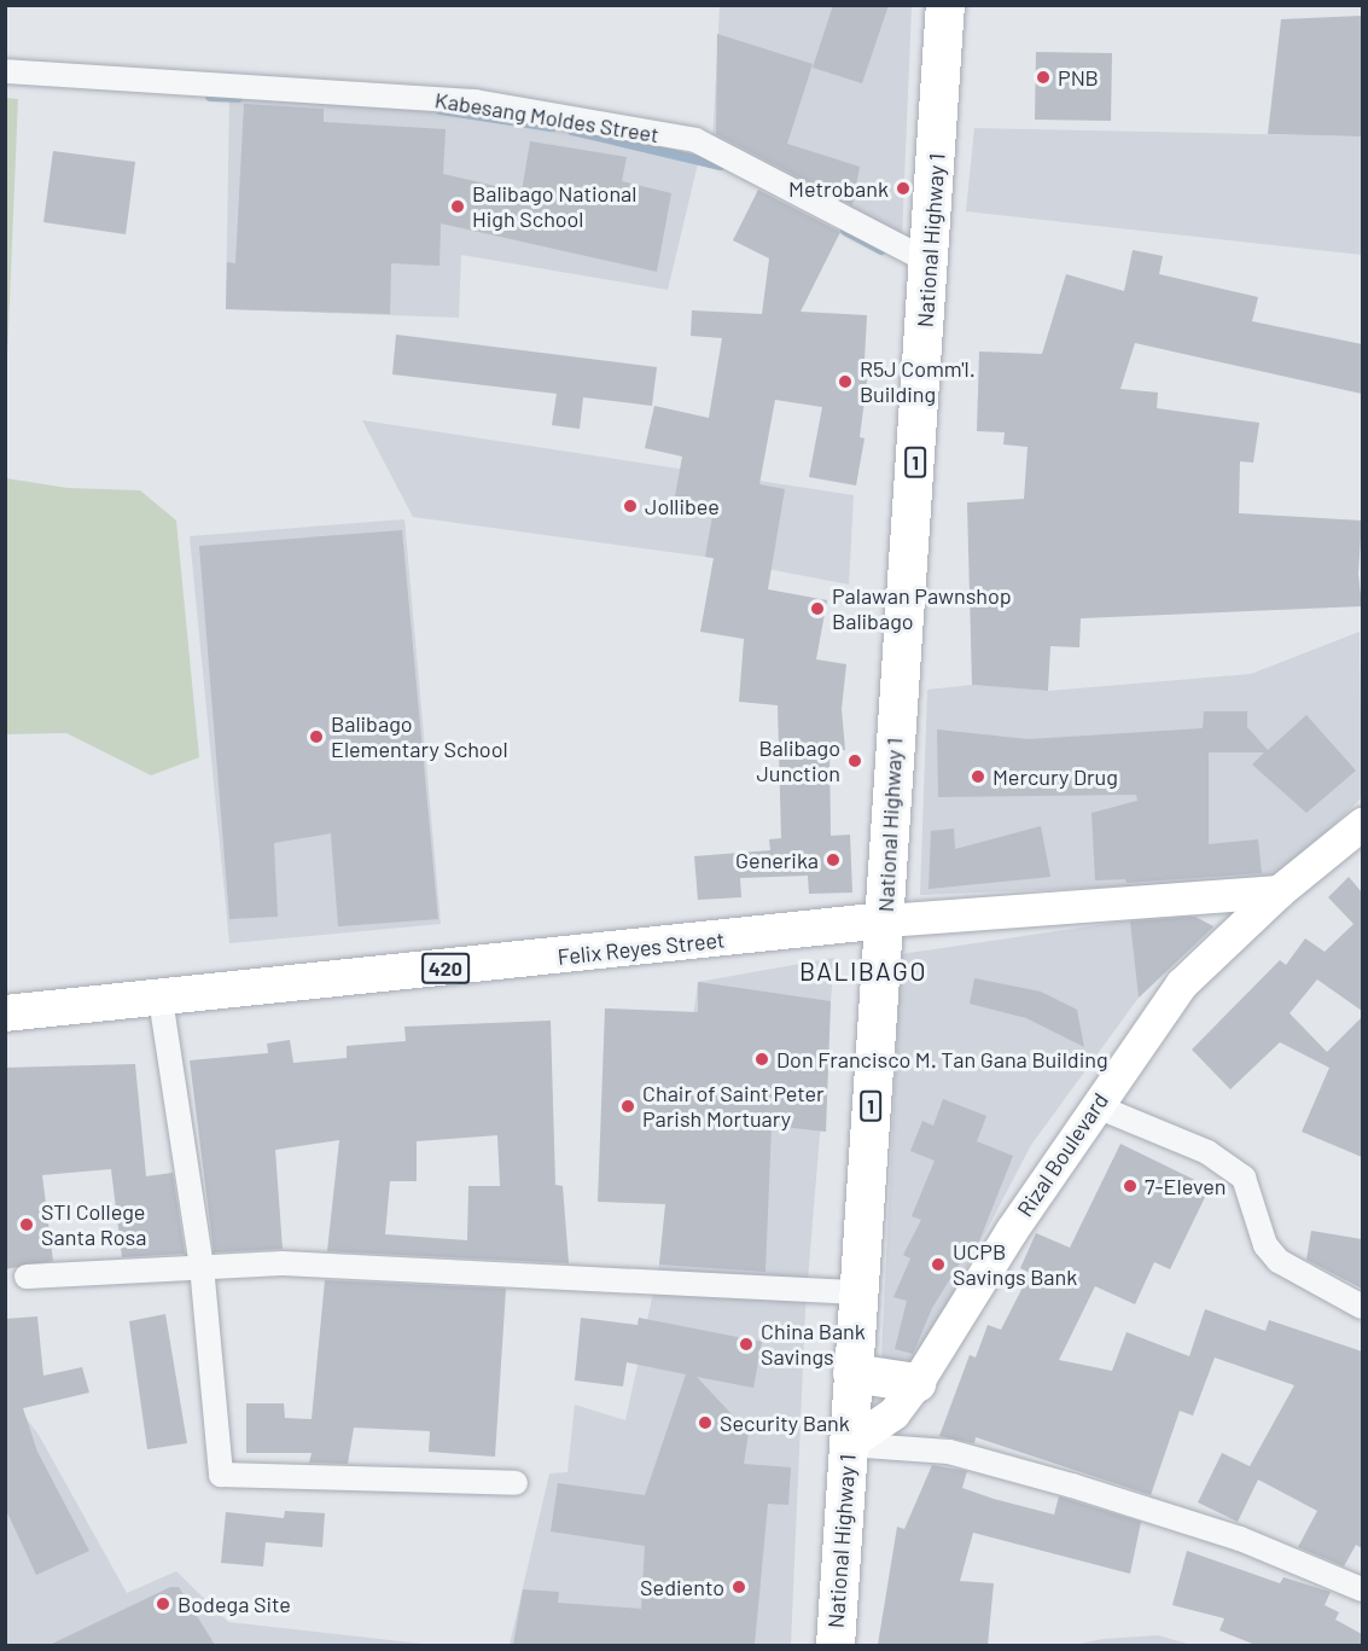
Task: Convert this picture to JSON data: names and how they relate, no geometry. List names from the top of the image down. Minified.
{"streets":{"highway":["National Highway 1","1"],"main road":["Felix Reyes Street","420","Rizal Boulevard"],"street":["Kabesang Moldes Street"]},"crossings":[["Kabesang Moldes Street","National Highway 1"],["National Highway 1","Felix Reyes Street"],["National Highway 1","Rizal Boulevard"],["Felix Reyes Street","Rizal Boulevard"]],"districts":["BALIBAGO"],"places":["PNB","Metrobank","Balibago National High School","R5J Comm'l. Building","Jollibee","Palawan Pawnshop Balibago","Balibago Elementary School","Balibago Junction","Mercury Drug","Generika","Don Francisco M. Tan Gana Building","Chair of Saint Peter Parish Mortuary","7-Eleven","STI College Santa Rosa","UCPB Savings Bank","China Bank Savings","Security Bank","Sediento","Bodega Site"]}
